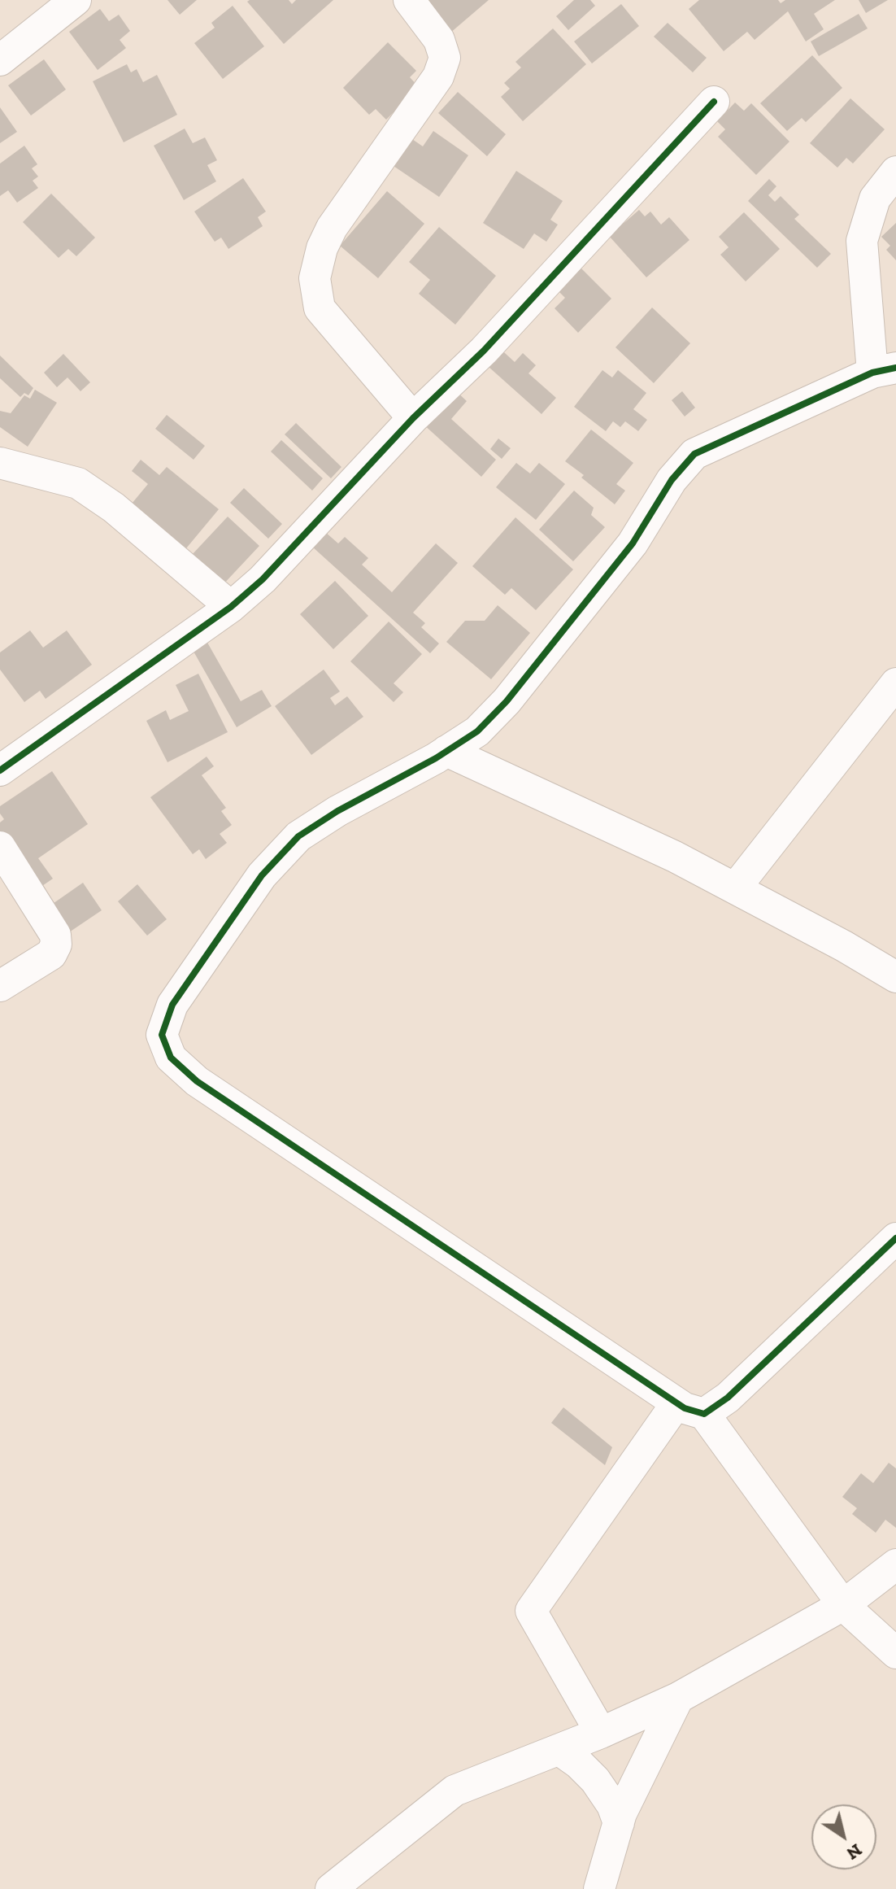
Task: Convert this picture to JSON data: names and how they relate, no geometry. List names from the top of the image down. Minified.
{"north":"bottom right"}
